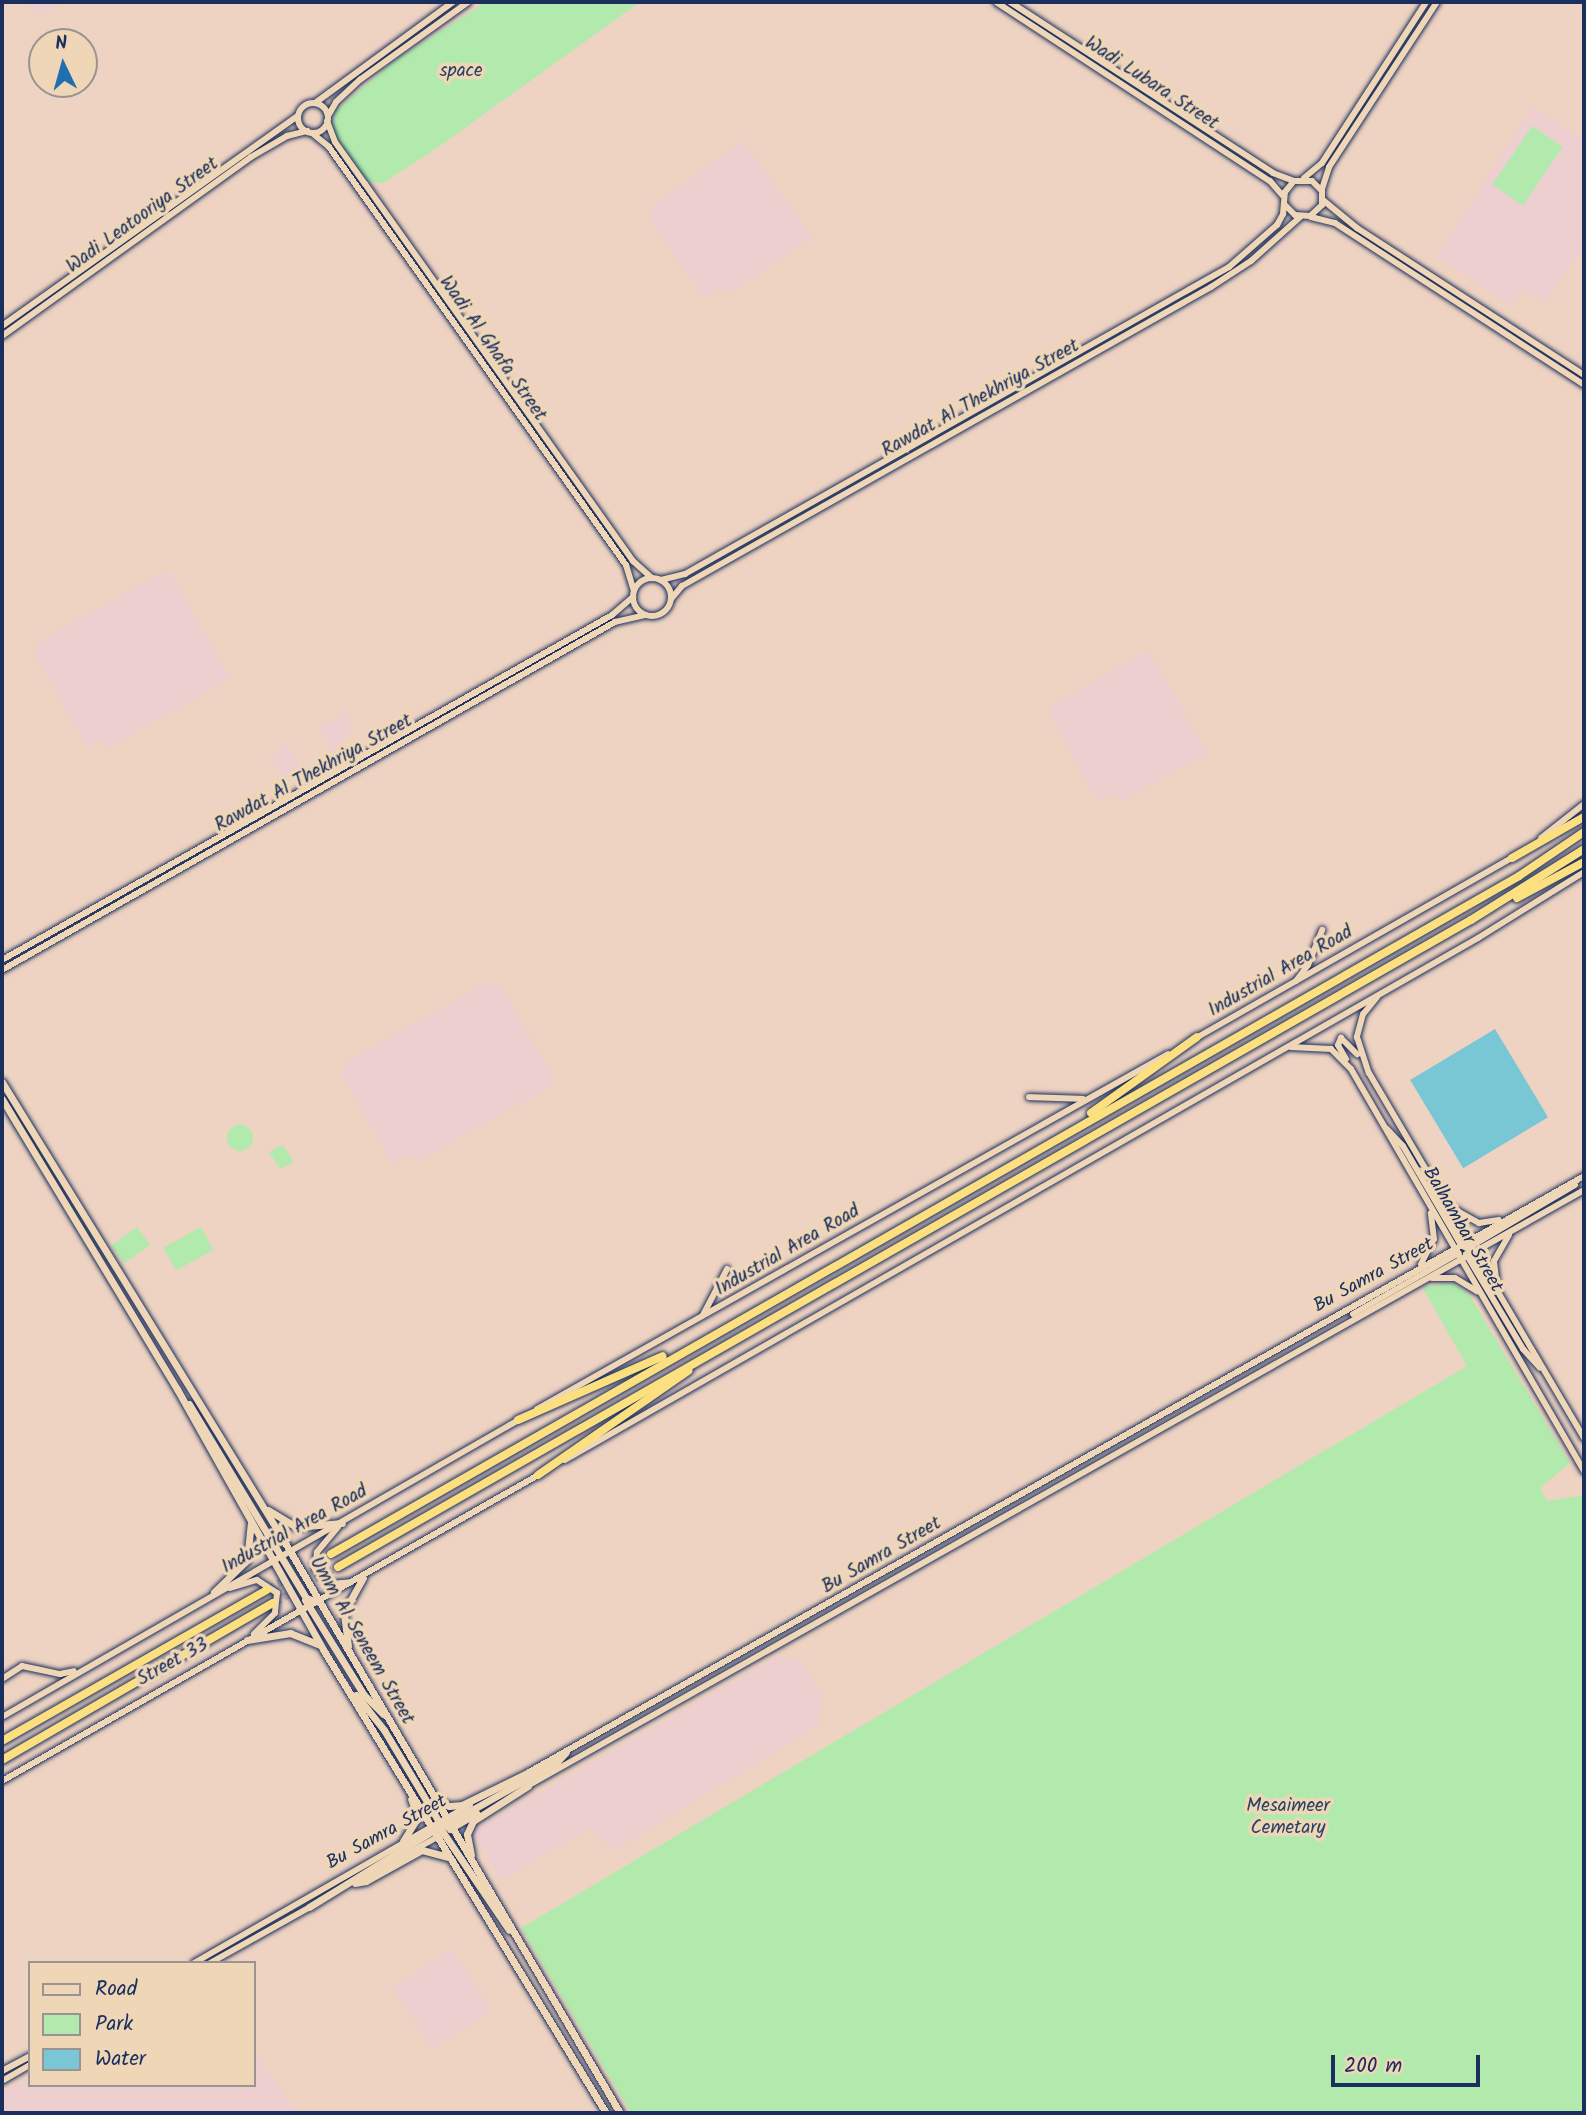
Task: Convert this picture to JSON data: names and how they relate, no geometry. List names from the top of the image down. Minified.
{"streets":{"highway":["Industrial Area Road","Street 33"],"main road":["Umm Al Seneem Street"],"street":["Wadi Lubara Street","Wadi Leatooriya Street","Wadi Al Ghafa Street","Rawdat Al Thekhriya Street","Balhambar Street","Bu Samra Street"]},"crossings":[["Wadi Lubara Street","Rawdat Al Thekhriya Street"],["Wadi Leatooriya Street","Wadi Al Ghafa Street"],["Wadi Al Ghafa Street","Rawdat Al Thekhriya Street"],["Industrial Area Road","Umm Al Seneem Street"],["Balhambar Street","Bu Samra Street"],["Bu Samra Street","Umm Al Seneem Street"],["Umm Al Seneem Street","Street 33"]],"parks":["space","Mesaimeer Cemetary"],"legend":["Road","Park","Water"],"scale_bar":"200 m","north":"top"}
